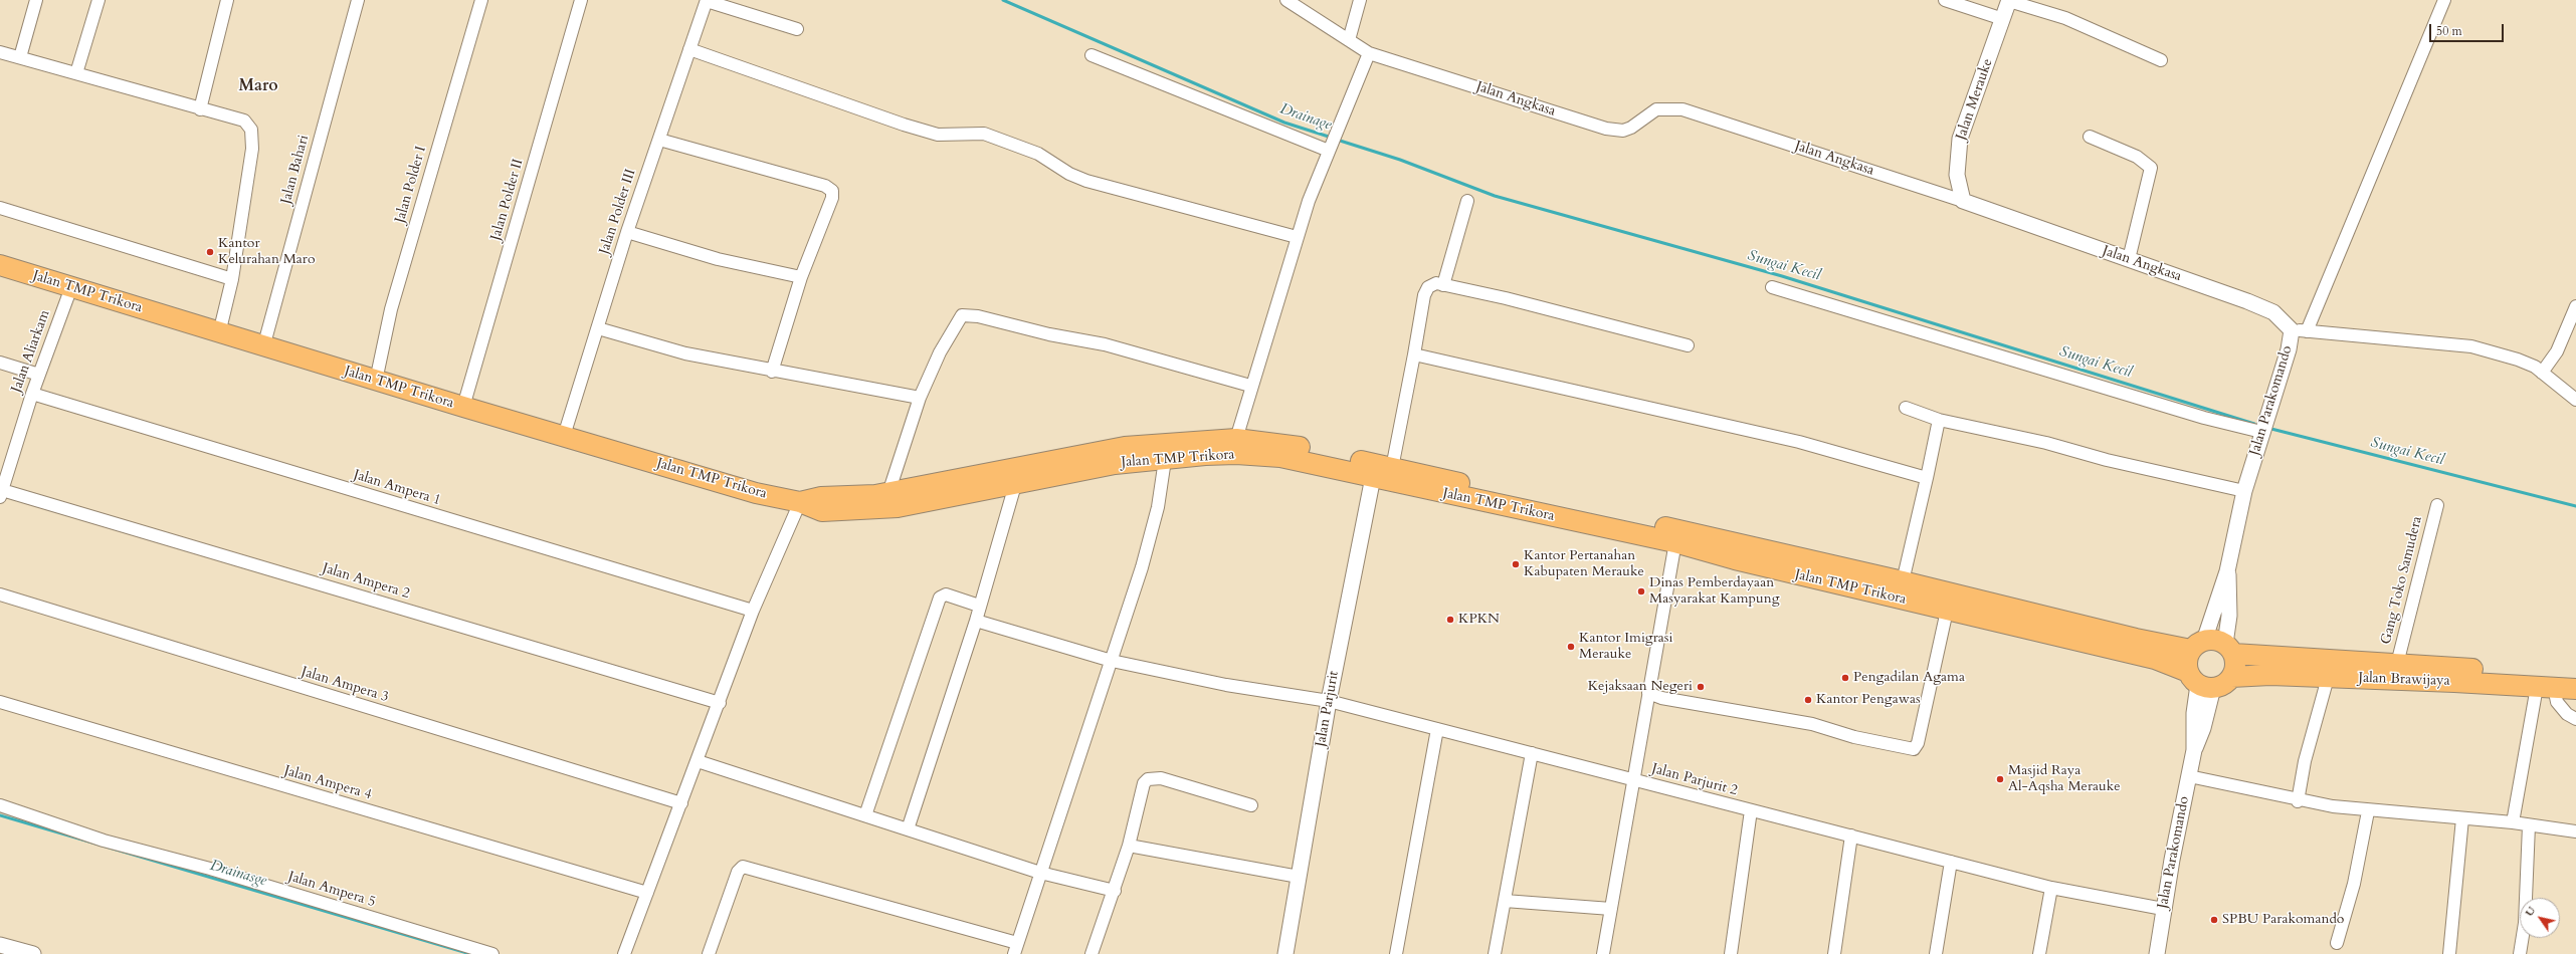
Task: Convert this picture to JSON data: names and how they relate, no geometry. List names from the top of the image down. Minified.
{"streets":{"highway":["Jalan TMP Trikora","Jalan Brawijaya"],"street":["Jalan Angkasa","Jalan Merauke","Jalan Bahari","Jalan Polder I","Jalan Polder II","Jalan Polder III","Jalan Aliarkam","Jalan Parakomando","Jalan Ampera 1","Gang Toko Samudera","Jalan Ampera 2","Jalan Ampera 3","Jalan Parjurit","Jalan Parjurit 2","Jalan Ampera 4","Jalan Ampera 5"]},"crossings":[["Jalan Angkasa","Jalan Merauke"],["Jalan Angkasa","Jalan Parakomando"],["Jalan Bahari","Jalan TMP Trikora"],["Jalan Polder I","Jalan TMP Trikora"],["Jalan Polder II","Jalan TMP Trikora"],["Jalan Polder III","Jalan TMP Trikora"],["Jalan TMP Trikora","Jalan Aliarkam"],["Jalan TMP Trikora","Jalan Parakomando"],["Jalan TMP Trikora","Jalan Brawijaya"],["Jalan TMP Trikora","Jalan Parjurit"],["Jalan Aliarkam","Jalan Ampera 1"],["Jalan Aliarkam","Jalan Ampera 2"],["Jalan Parakomando","Jalan Brawijaya"],["Jalan Parakomando","Jalan Parjurit 2"],["Gang Toko Samudera","Jalan Brawijaya"],["Jalan Parjurit","Jalan Parjurit 2"]],"districts":["Maro"],"water":["Drainage","Sungai Kecil","Drainasge"],"places":["Kantor Kelurahan Maro","Kantor Pertanahan Kabupaten Merauke","Dinas Pemberdayaan Masyarakat Kampung","KPKN","Kantor Imigrasi Merauke","Pengadilan Agama","Kejaksaan Negeri","Kantor Pengawas","Masjid Raya Al-Aqsha Merauke","SPBU Parakomando"],"scale_bar":"50 m","north":"top left"}
